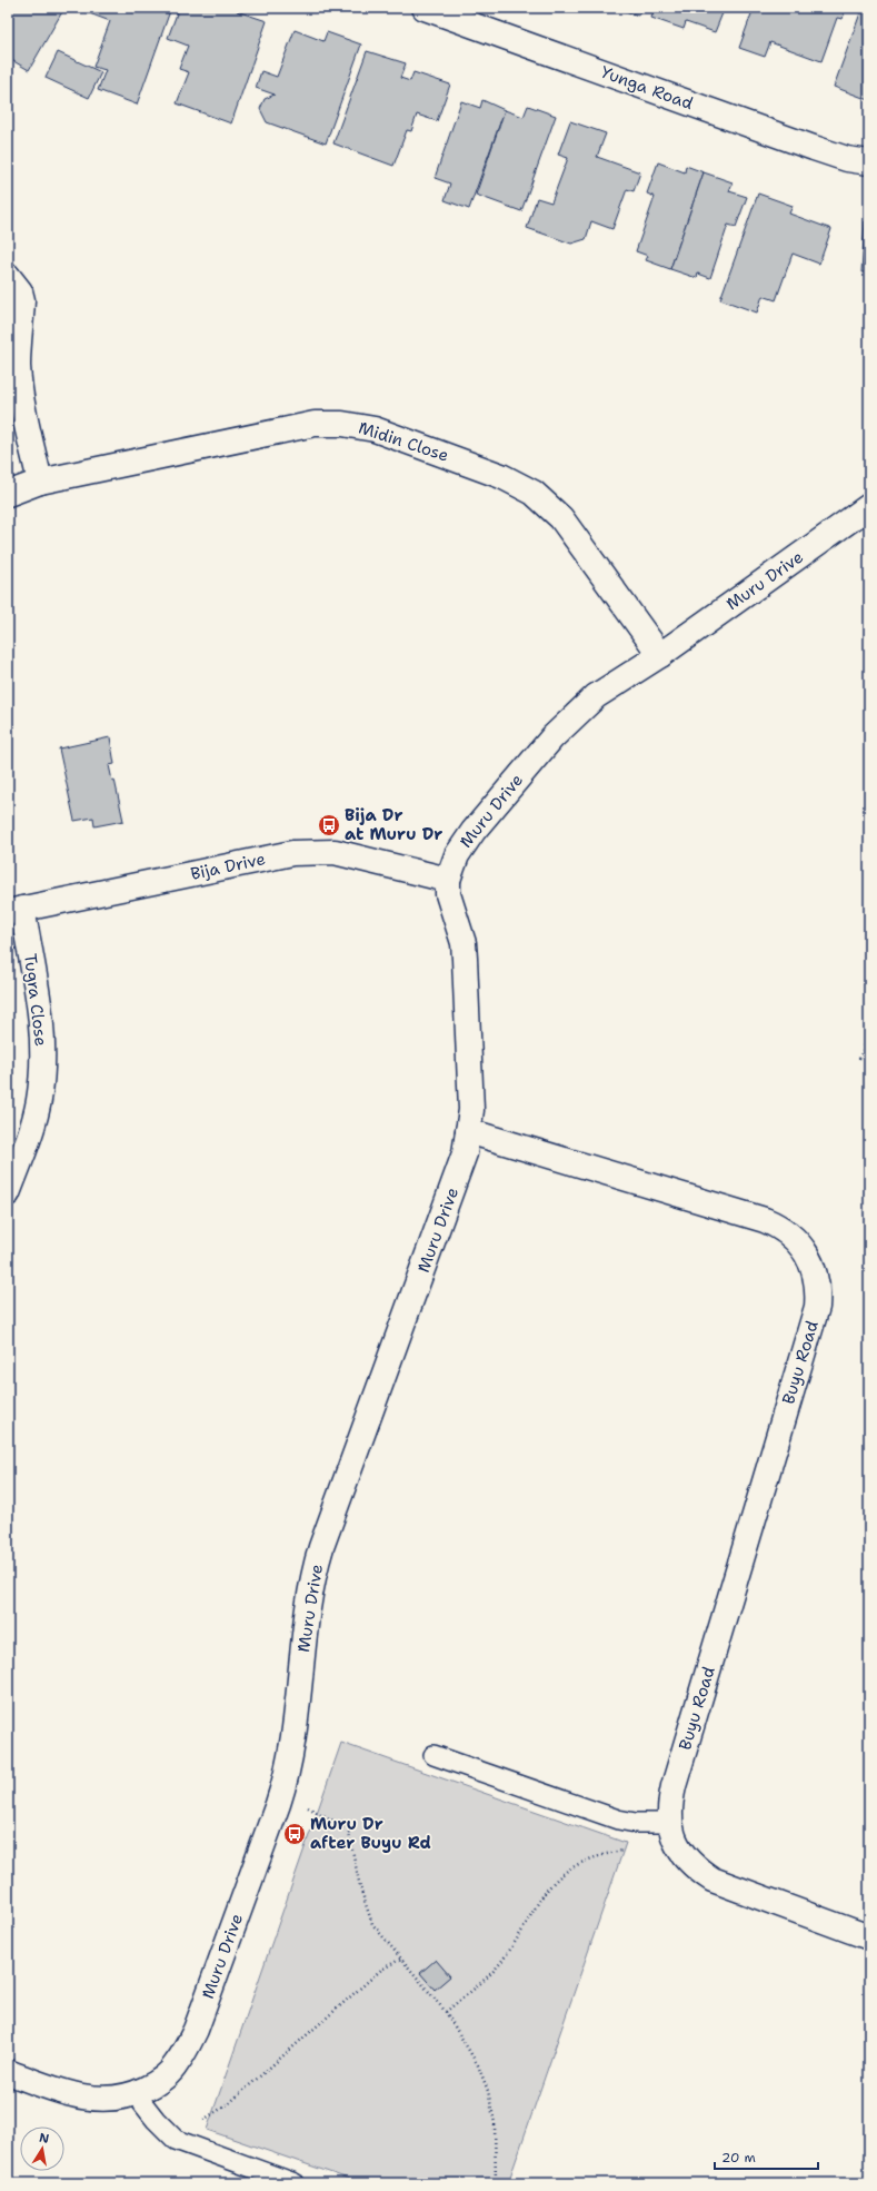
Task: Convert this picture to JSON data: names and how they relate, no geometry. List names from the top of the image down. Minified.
{"streets":{"street":["Yunga Road","Midin Close","Muru Drive","Bija Drive","Tugra Close","Buyu Road"]},"crossings":[["Midin Close","Muru Drive"],["Muru Drive","Bija Drive"],["Muru Drive","Buyu Road"],["Bija Drive","Tugra Close"]],"places":{"bus stop":["Bija Dr at Muru Dr","Muru Dr after Buyu Rd"]},"scale_bar":"20 m","north":"top"}
